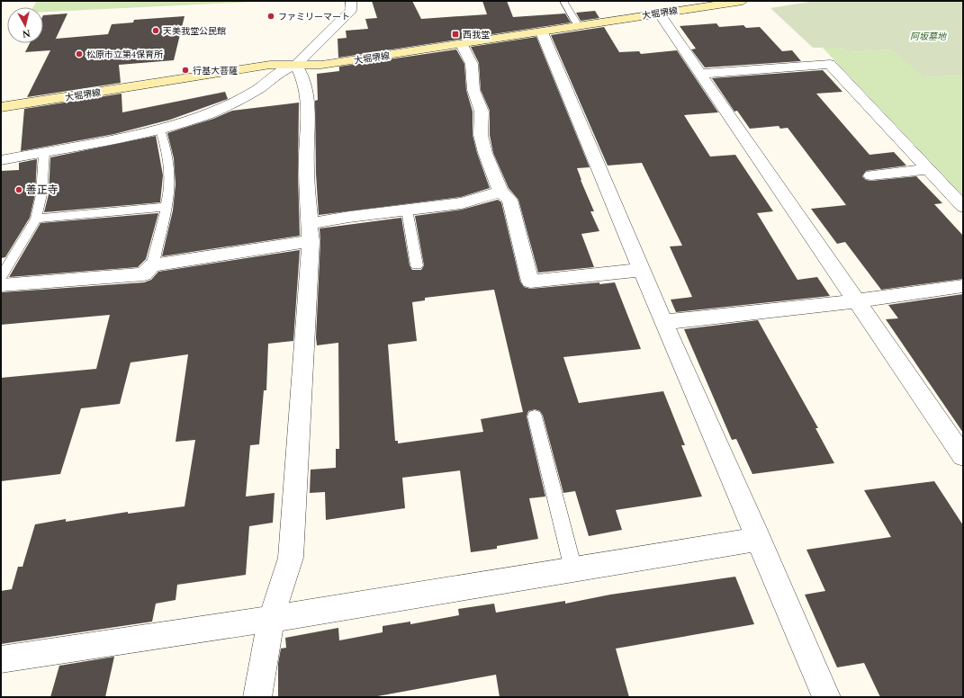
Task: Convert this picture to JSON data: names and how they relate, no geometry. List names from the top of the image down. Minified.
{"streets":{"main road":["大堀堺線"]},"parks":["阿坂墓地"],"places":{"other":["ファミリーマート","天美我堂公民館","松原市立第4保育所","行基大菩薩","善正寺"],"transit":["西我堂"]},"north":"bottom"}
